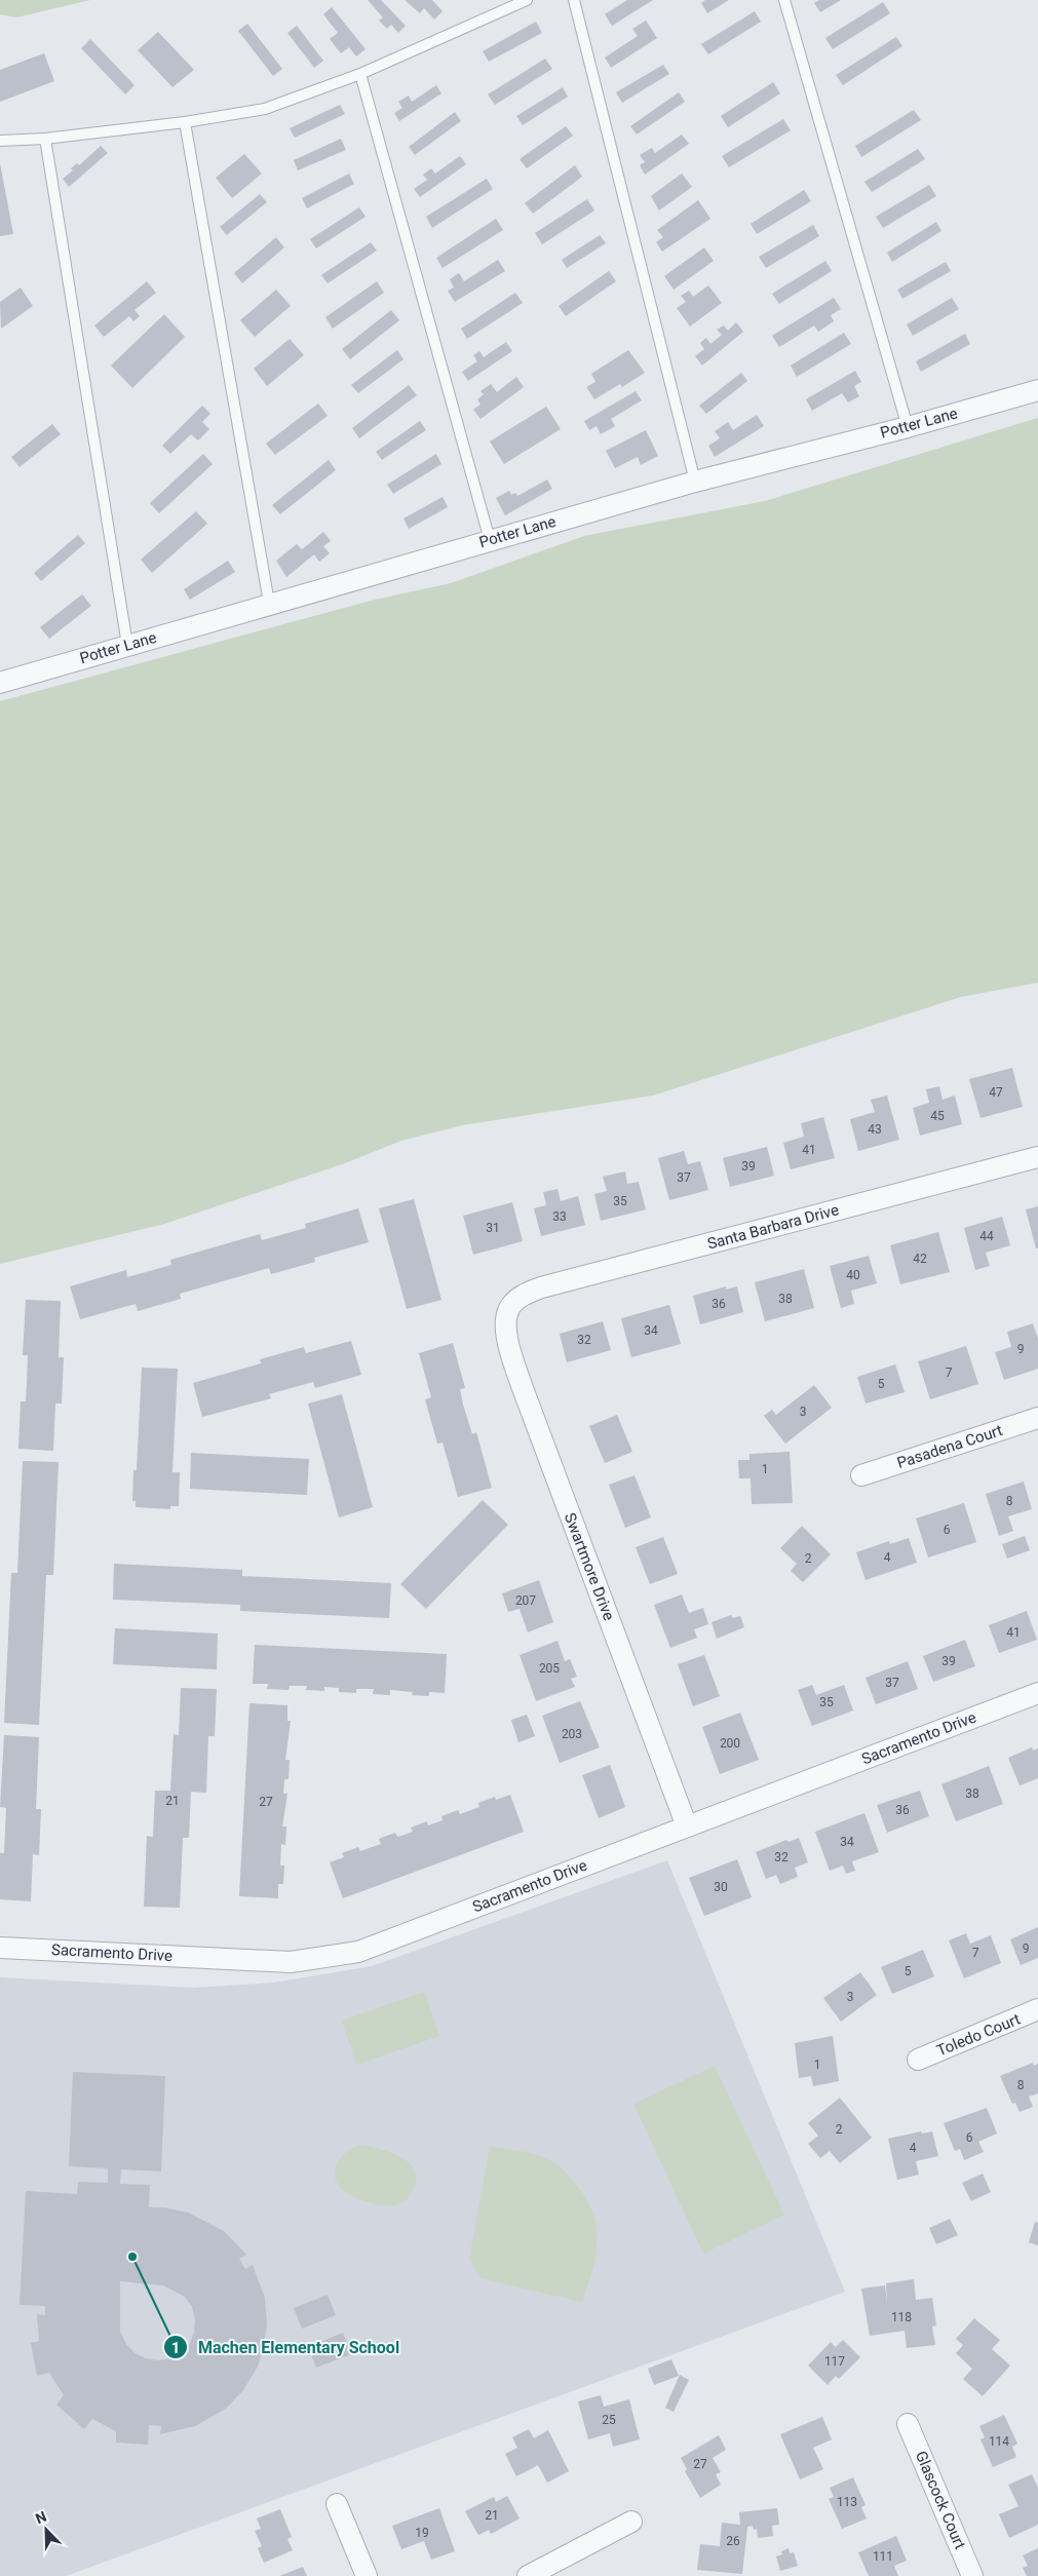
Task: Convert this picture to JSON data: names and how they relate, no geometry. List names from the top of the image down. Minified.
{"streets":{"street":["Potter Lane","Santa Barbara Drive","Pasadena Court","Swartmore Drive","Sacramento Drive","Toledo Court","Glascock Court"]},"crossings":[["Santa Barbara Drive","Swartmore Drive"],["Swartmore Drive","Sacramento Drive"]],"places":["Machen Elementary School"],"house_numbers":["47","45","43","41","39","37","35","33","31","44","42","40","38","36","34","32","9","7","5","3","1","8","6","4","2","207","41","39","205","37","35","203","200","38","21","27","36","34","32","30","9","7","5","3","1","8","2","6","4","118","117","25","114","27","113","21","19","26","111"],"north":"top left"}
